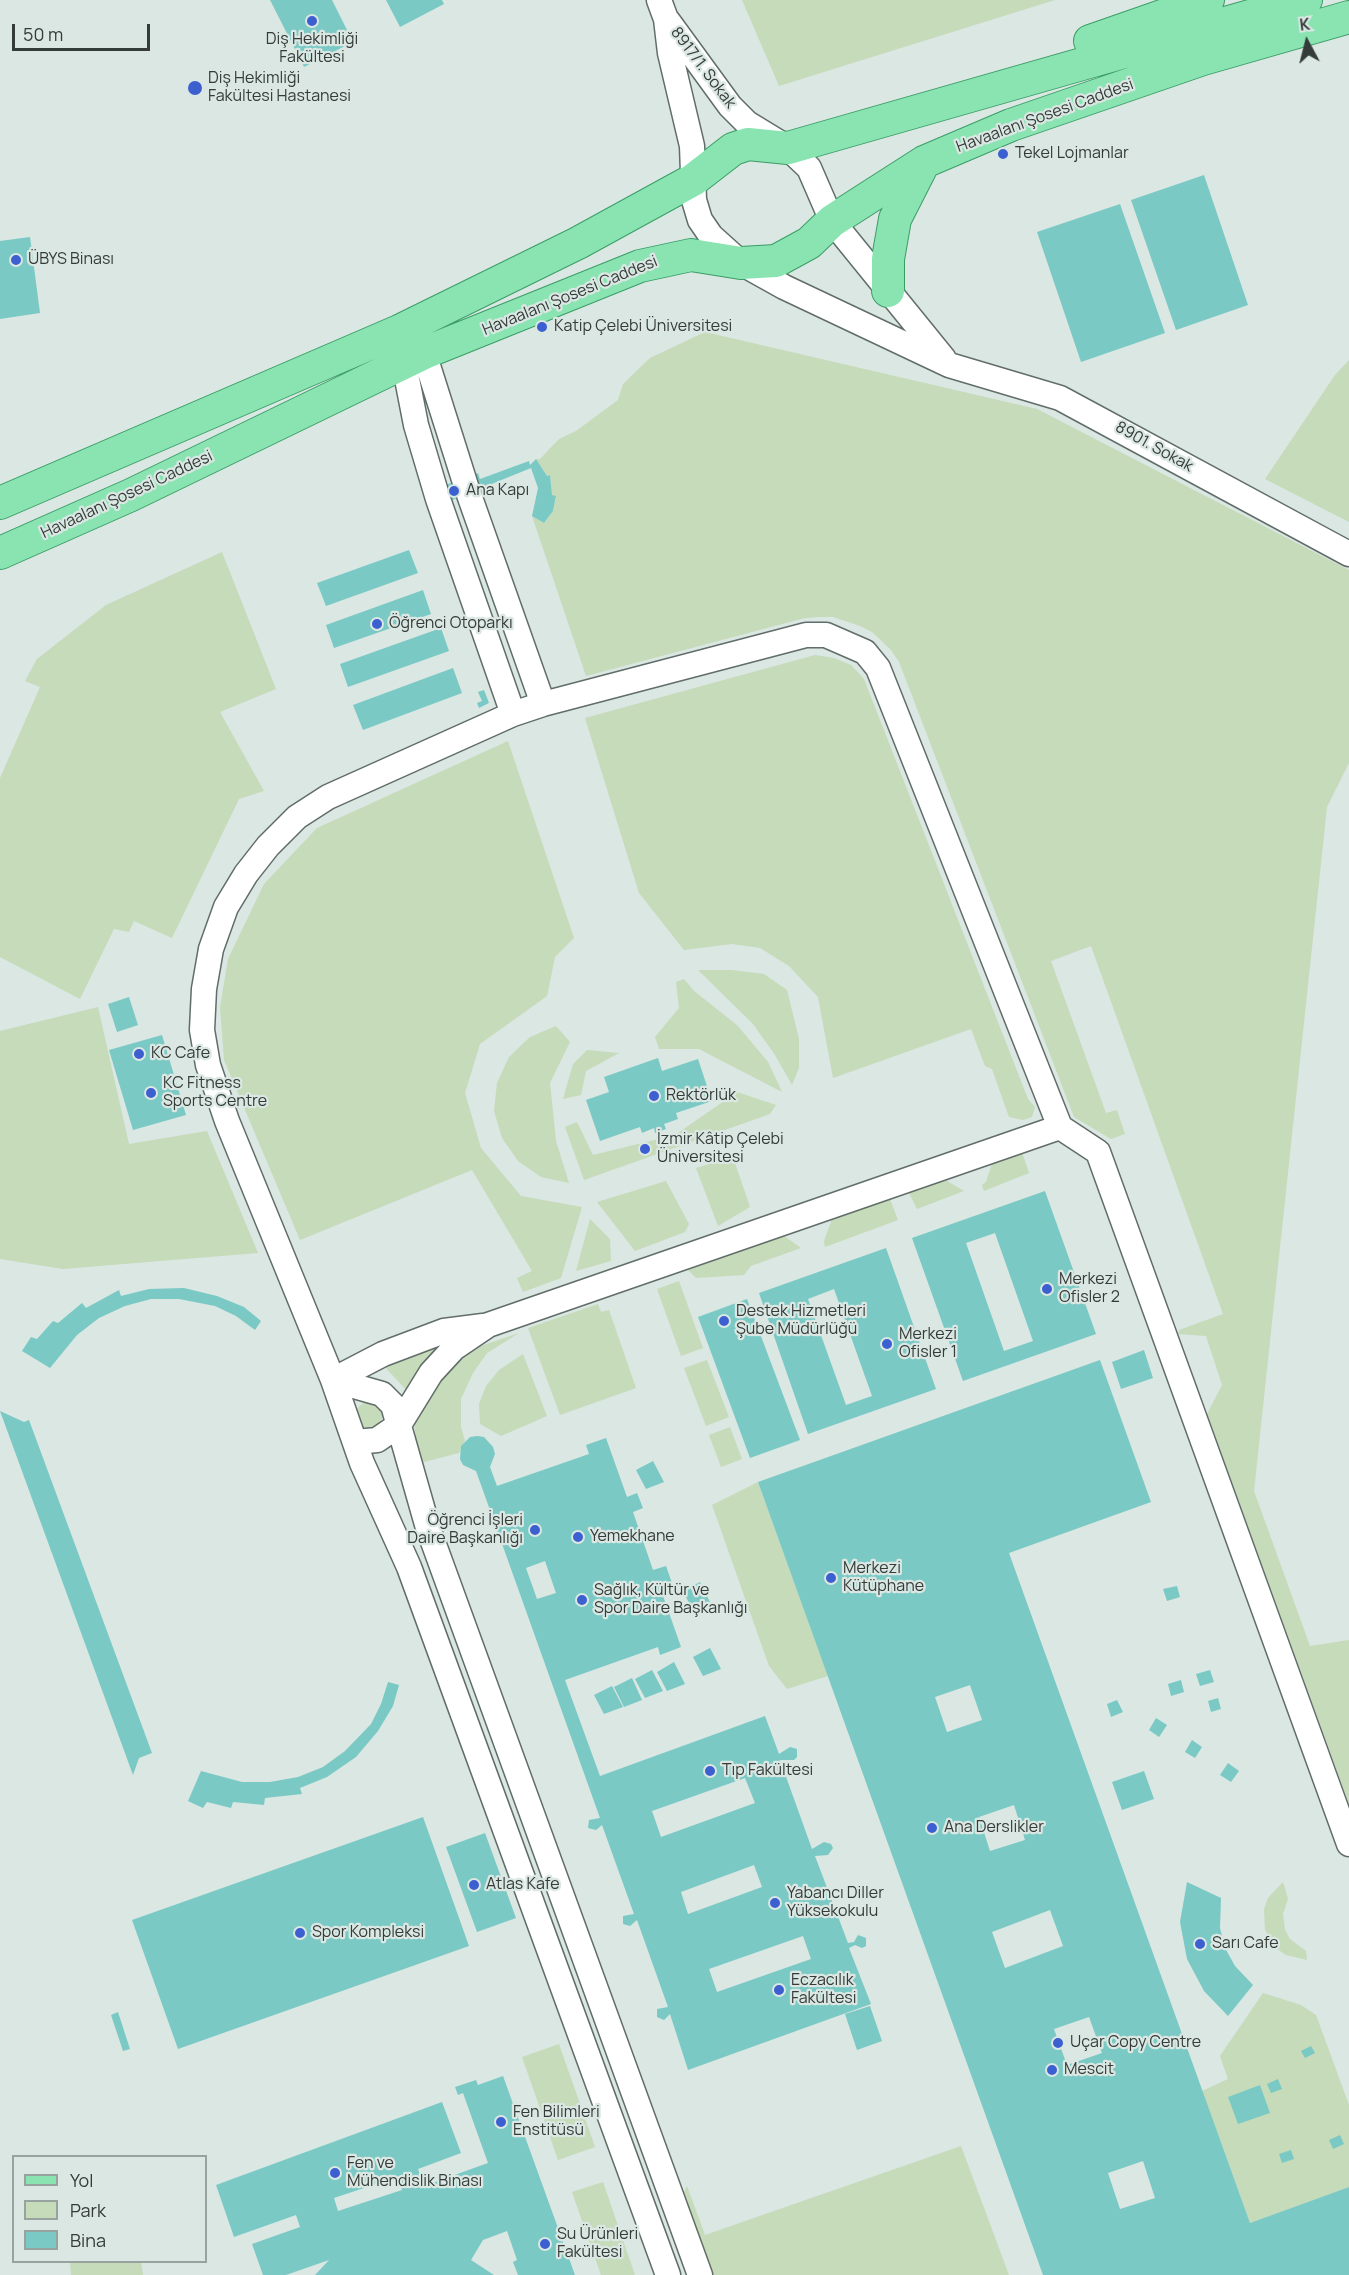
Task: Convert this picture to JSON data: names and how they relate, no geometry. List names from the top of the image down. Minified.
{"streets":{"main road":["Havaalanı Şosesi Caddesi"],"street":["8917/1. Sokak","8901. Sokak"]},"crossings":[["8917/1. Sokak","Havaalanı Şosesi Caddesi"],["8917/1. Sokak","8901. Sokak"],["Havaalanı Şosesi Caddesi","8901. Sokak"]],"places":["Diş Hekimliği Fakültesi","Diş Hekimliği Fakültesi Hastanesi","Tekel Lojmanlar","ÜBYS Binası","Katip Çelebi Üniversitesi","Ana Kapı","Öğrenci Otoparkı","KC Cafe","KC Fitness Sports Centre","Rektörlük","İzmir Kâtip Çelebi Üniversitesi","Merkezi Ofisler 2","Destek Hizmetleri Şube Müdürlüğü","Merkezi Ofisler 1","Öğrenci İşleri Daire Başkanlığı","Yemekhane","Merkezi Kütüphane","Sağlık, Kültür ve Spor Daire Başkanlığı","Tıp Fakültesi","Ana Derslikler","Atlas Kafe","Yabancı Diller Yüksekokulu","Spor Kompleksi","Sarı Cafe","Eczacılık Fakültesi","Uçar Copy Centre","Mescit","Fen Bilimleri Enstitüsü","Fen ve Mühendislik Binası","Su Ürünleri Fakültesi"],"legend":["Yol","Park","Bina"],"scale_bar":"50 m","north":"top"}
